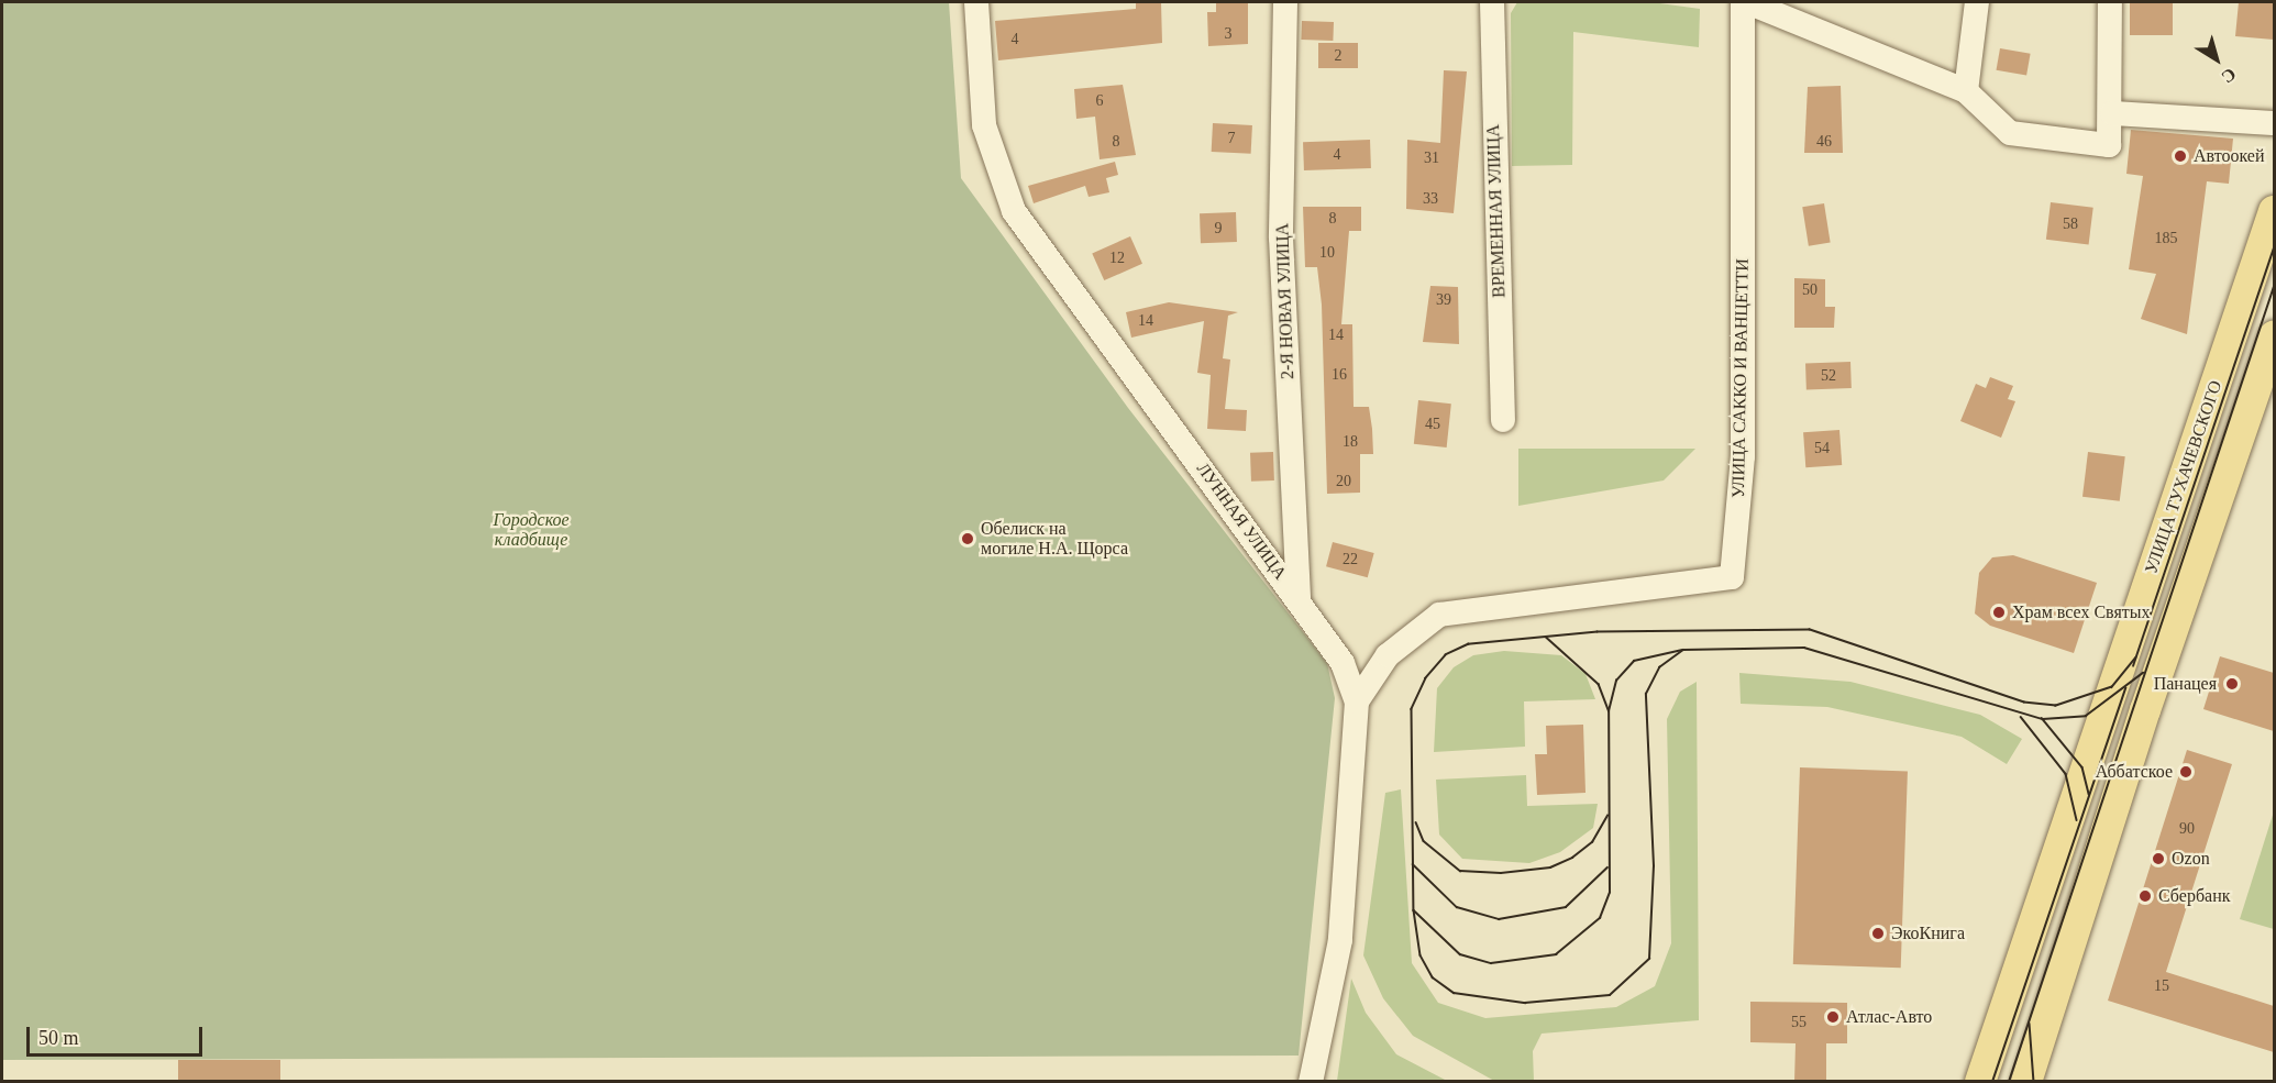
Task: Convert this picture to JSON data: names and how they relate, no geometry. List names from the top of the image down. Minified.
{"streets":{"main road":["УЛИЦА ТУХАЧЕВСКОГО"],"street":["ВРЕМЕННАЯ УЛИЦА","2-Я НОВАЯ УЛИЦА","УЛИЦА САККО И ВАНЦЕТТИ","ЛУННАЯ УЛИЦА"]},"crossings":[["2-Я НОВАЯ УЛИЦА","ЛУННАЯ УЛИЦА"],["УЛИЦА САККО И ВАНЦЕТТИ","ЛУННАЯ УЛИЦА"]],"parks":["Городское кладбище"],"places":["Автоокей","Обелиск на могиле Н.А. Щорса","Храм всех Святых","Панацея","Аббатское","Ozon","Сбербанк","ЭкоКнига","Атлас-Авто"],"house_numbers":["3","4","2","6","7","8","46","4","31","33","8","58","9","185","10","12","50","39","14","14","16","52","45","18","54","20","22","90","15","55"],"scale_bar":"50 m","north":"bottom right"}
